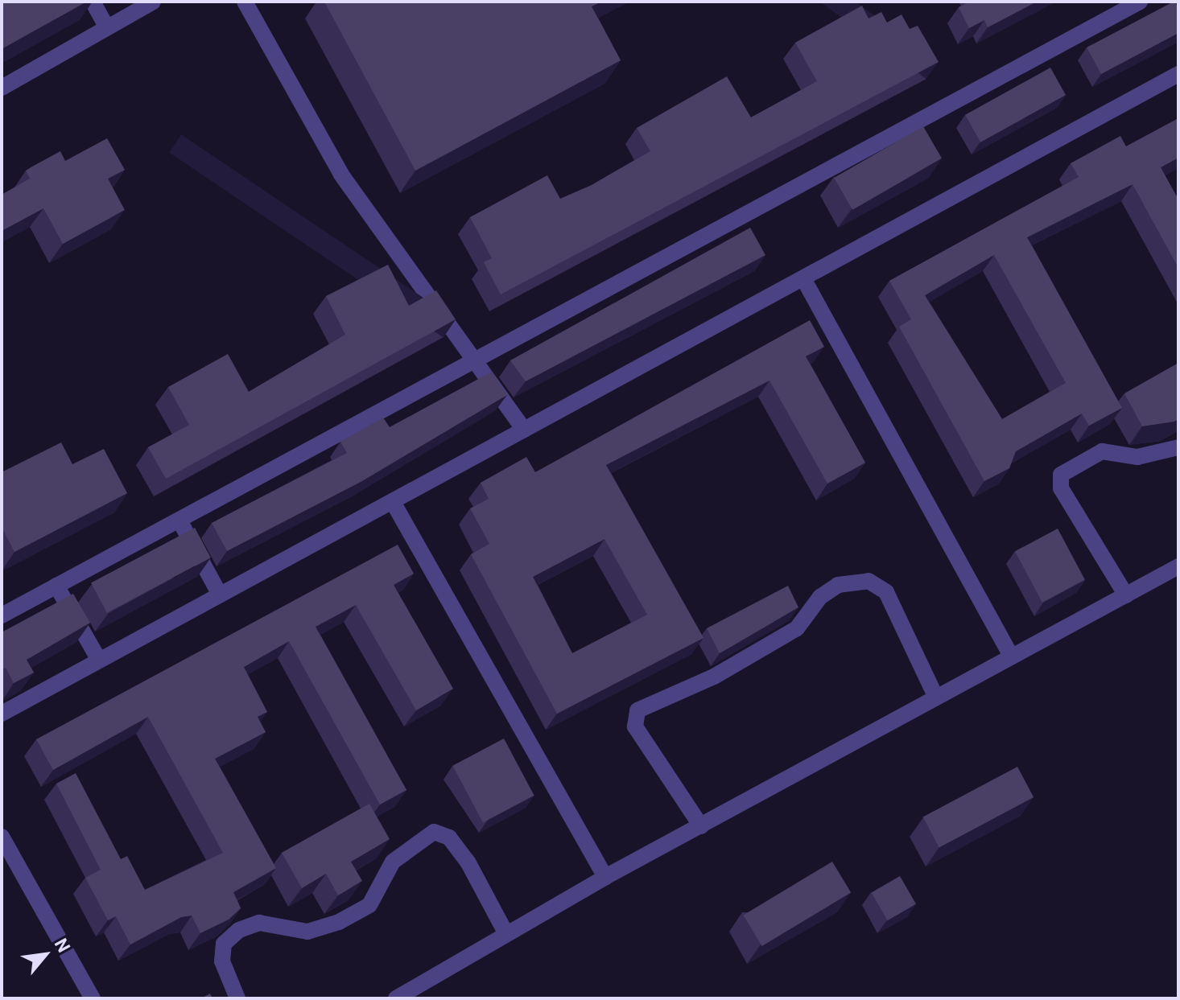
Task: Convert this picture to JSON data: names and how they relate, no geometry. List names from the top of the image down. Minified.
{"north":"top right"}
